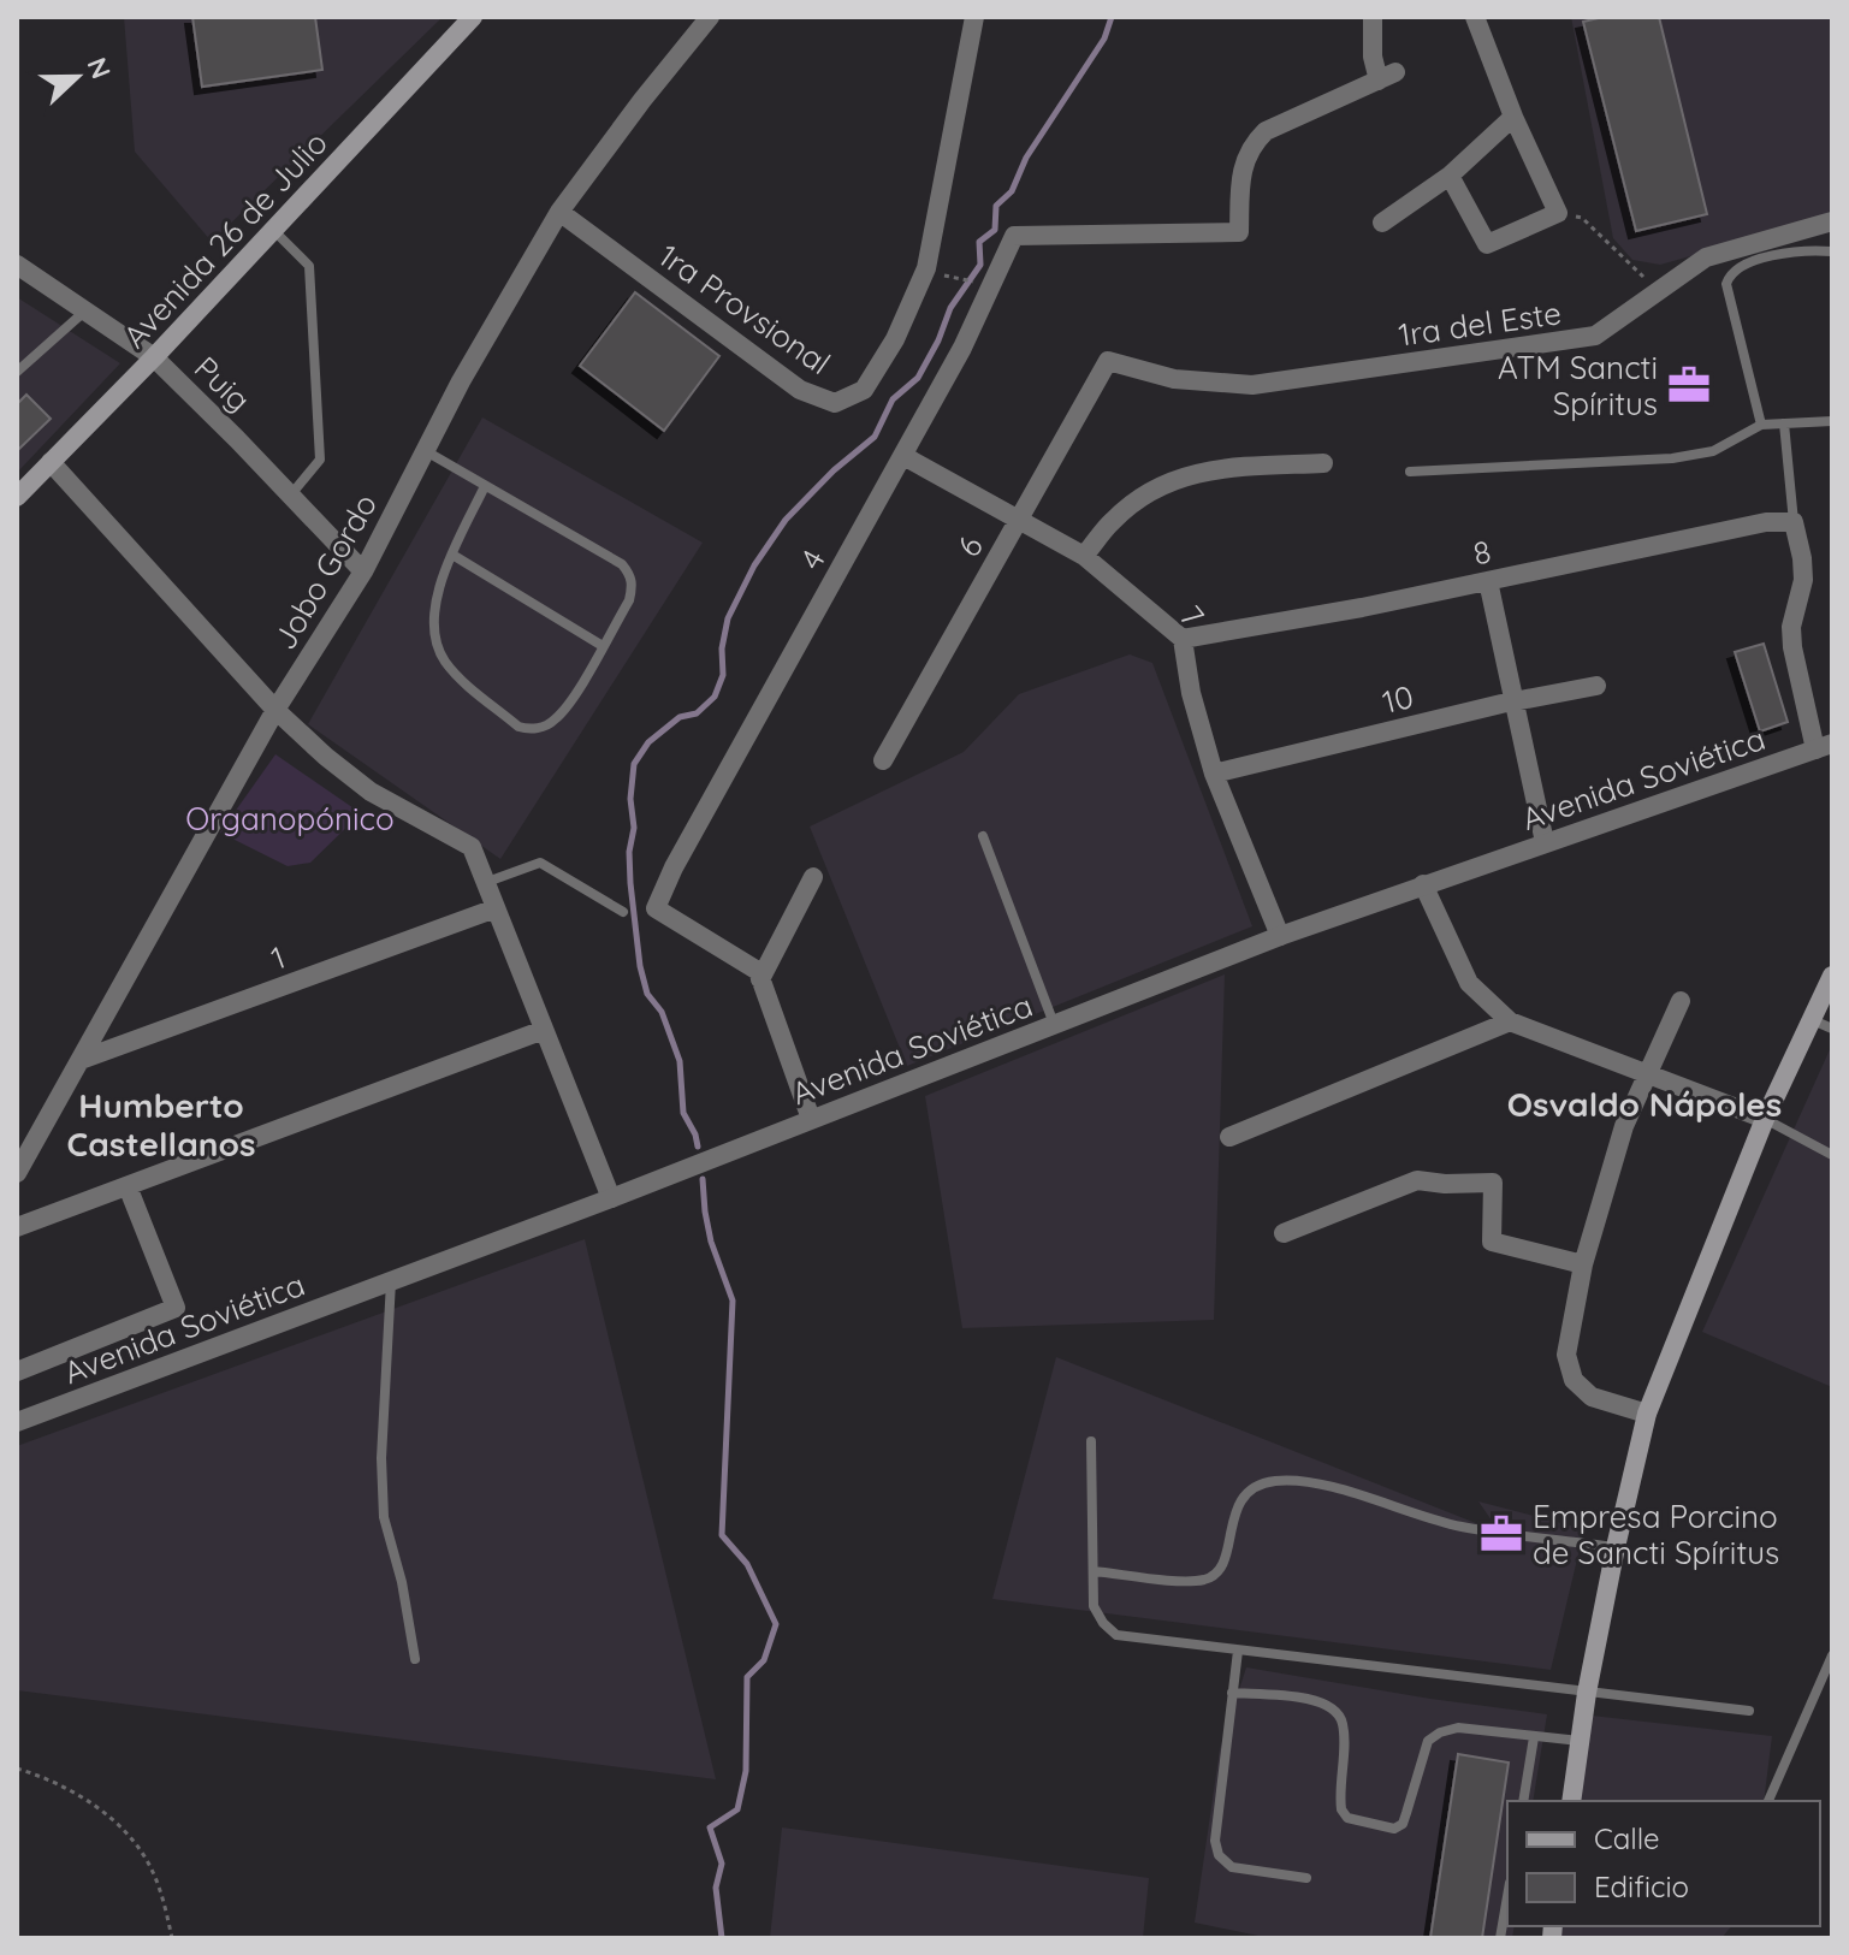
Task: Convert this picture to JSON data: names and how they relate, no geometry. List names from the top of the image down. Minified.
{"streets":{"main road":["Avenida 26 de Julio"],"street":["1ra Provsional","1ra del Este","Puig","6","8","4","Jobo Gordo","7","10","Avenida Soviética","1"]},"crossings":[["Avenida 26 de Julio","Puig"],["1ra Provsional","Jobo Gordo"],["1ra del Este","6"],["Puig","Jobo Gordo"],["6","7"],["8","7"],["4","7"],["Jobo Gordo","1"],["7","10"],["7","Avenida Soviética"]],"districts":["Osvaldo Nápoles","Humberto Castellanos"],"parks":["Organopónico"],"places":{"office":["ATM Sancti Spíritus","Empresa Porcino de Sancti Spíritus"]},"legend":["Calle","Edificio"],"north":"right"}
